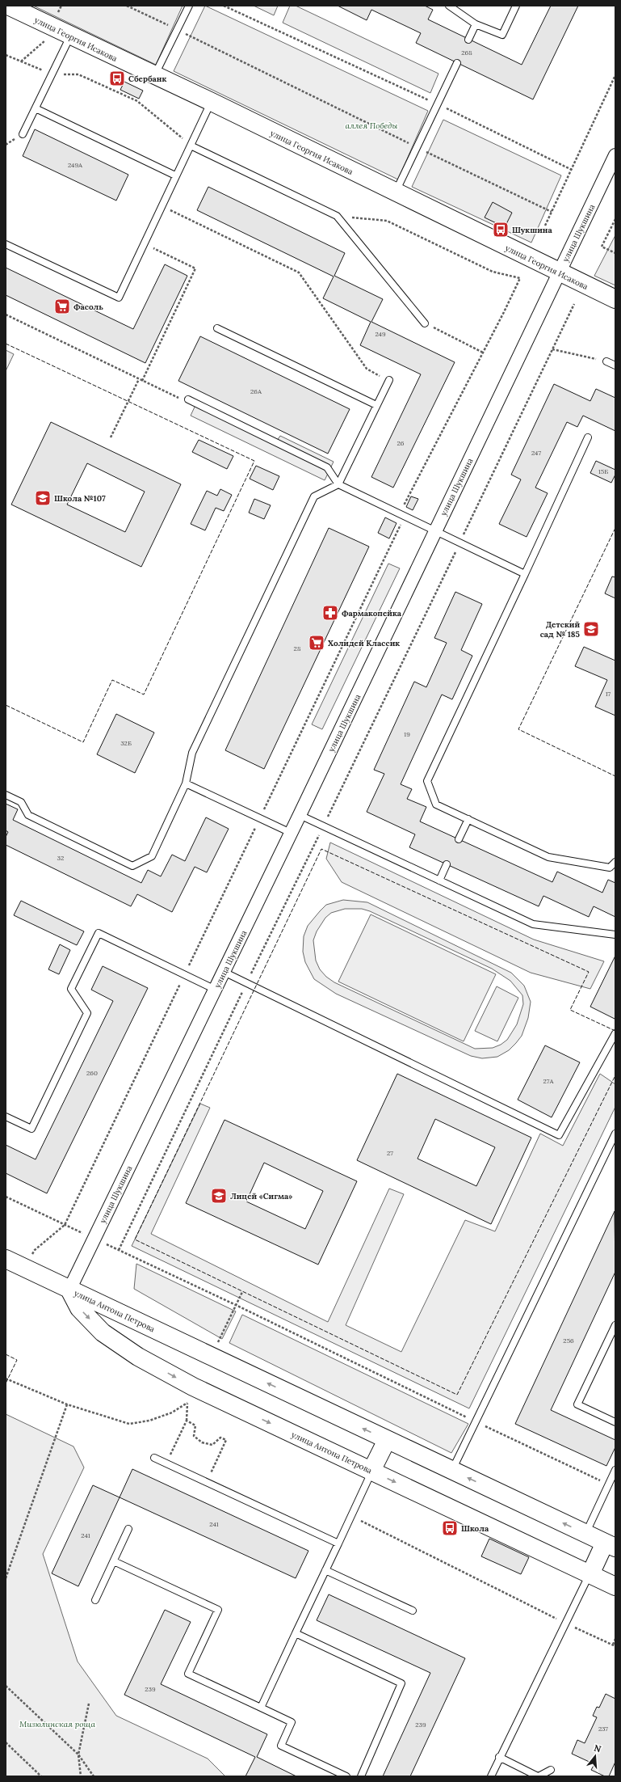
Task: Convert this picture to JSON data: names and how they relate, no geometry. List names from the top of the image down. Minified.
{"streets":{"street":["улица Георгия Исакова","улица Шукшина","улица Антона Петрова"]},"crossings":[["улица Георгия Исакова","улица Шукшина"],["улица Шукшина","улица Антона Петрова"]],"parks":["аллея Победы","Мизюлинская роща"],"places":{"bus stop":["Сбербанк","Шукшина","Школа"],"supermarket":["Фасоль","Холидей Классик"],"school or university":["Школа №107","Детский сад № 185","Лицей «Сигма»"],"pharmacy":["Фармакопейка"]},"house_numbers":["268","249А","249","26А","26","247","15Б","28","17","19","32Б","32","260","27А","27","256","241","241","239","239","237"],"north":"top"}
